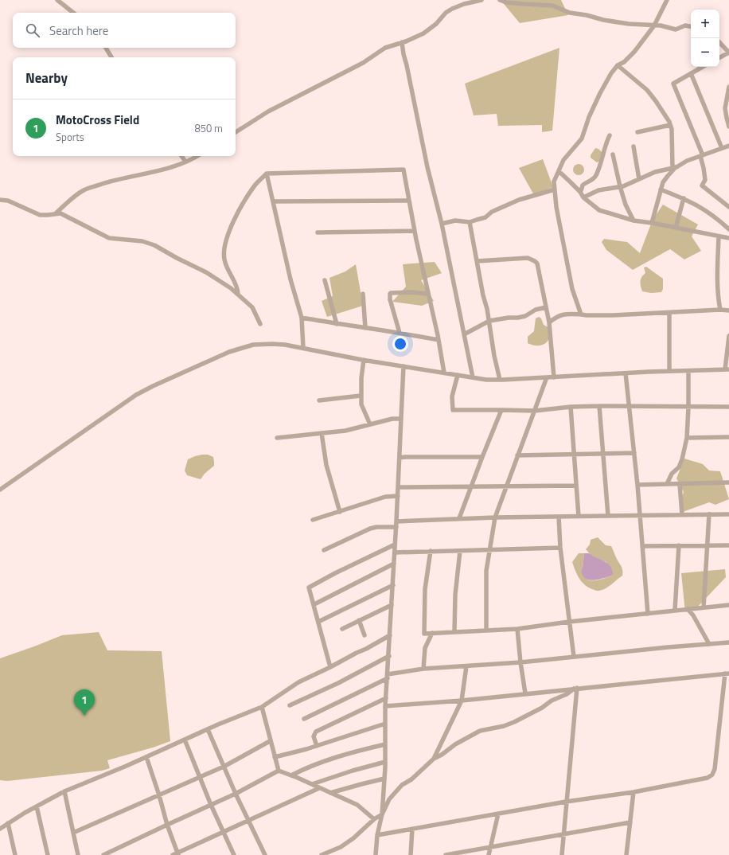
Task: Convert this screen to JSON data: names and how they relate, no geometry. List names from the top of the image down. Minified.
{"page":{"map_buttons":["+","−"],"search":"Search here","heading":"Nearby","list":[{"mark":"1","name":"MotoCross Field","note":"Sports","value":"850 m"}],"pins":"1"}}
